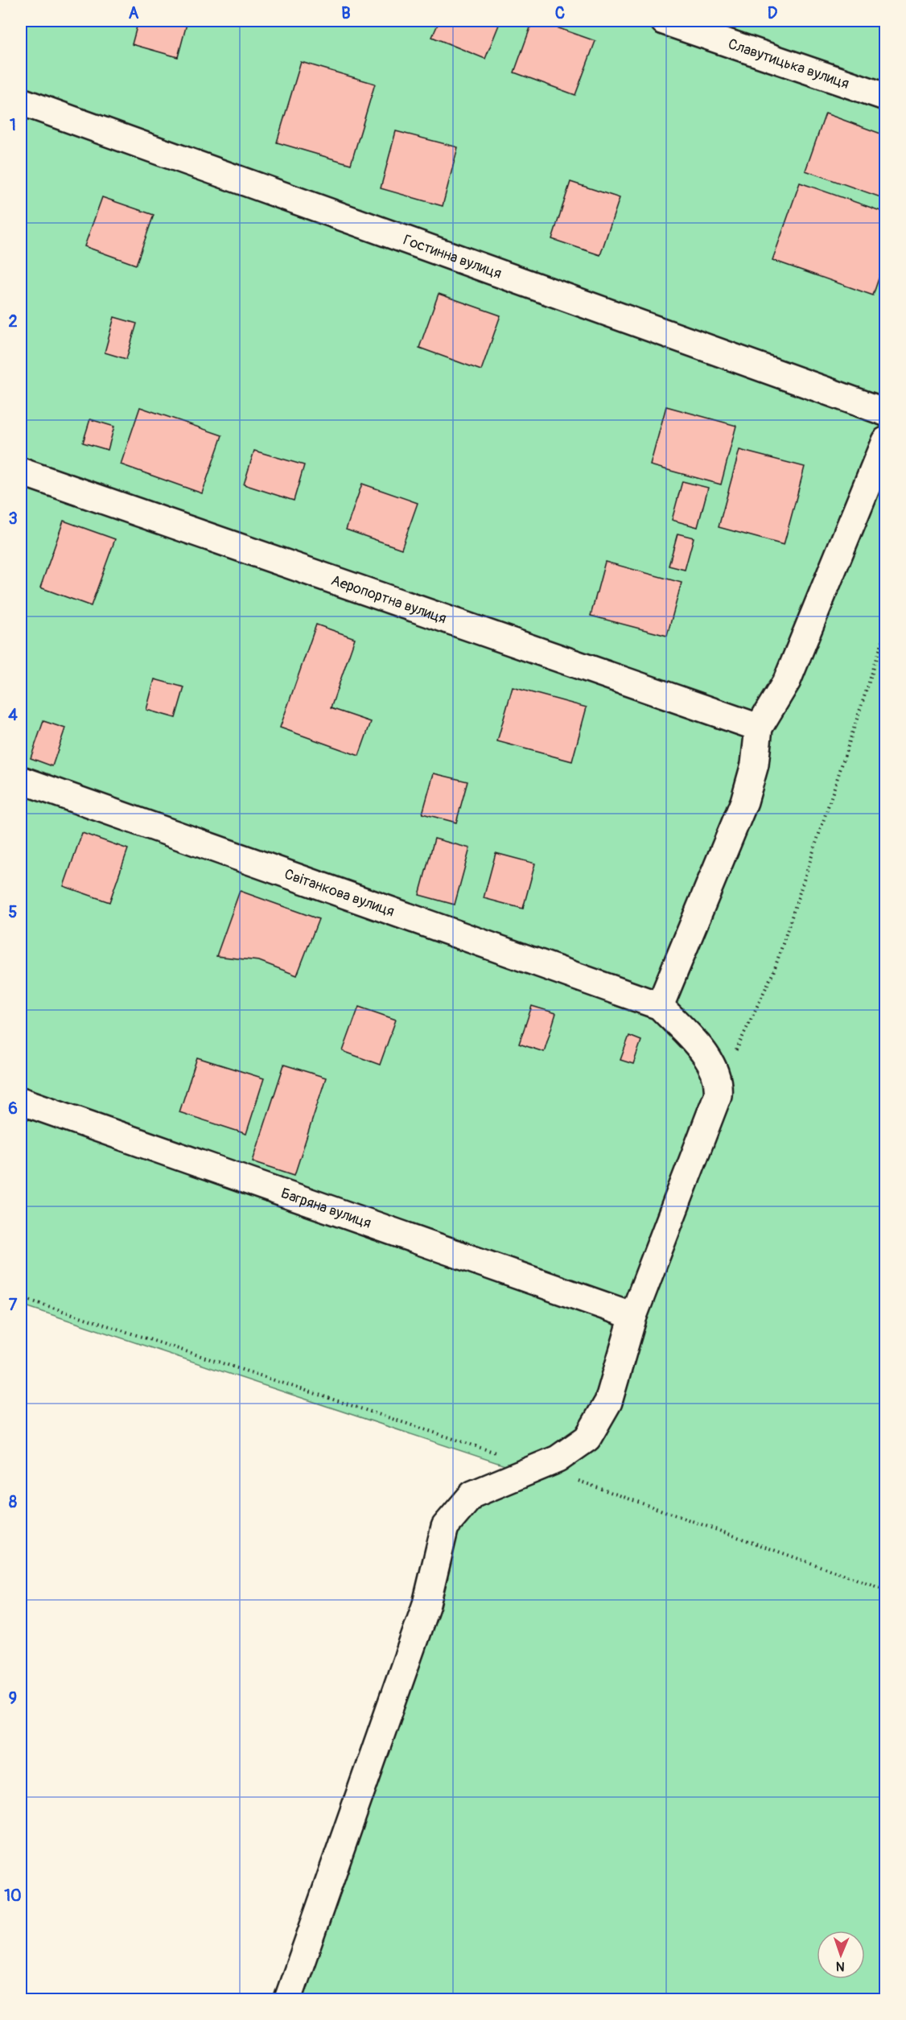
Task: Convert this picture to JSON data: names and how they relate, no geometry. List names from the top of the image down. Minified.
{"streets":{"street":["Славутицька вулиця","Гостинна вулиця","Аеропортна вулиця","Світанкова вулиця","Багряна вулиця"]},"north":"bottom","grid":{"columns":["A","B","C","D"],"rows":["1","2","3","4","5","6","7","8","9","10"]}}
